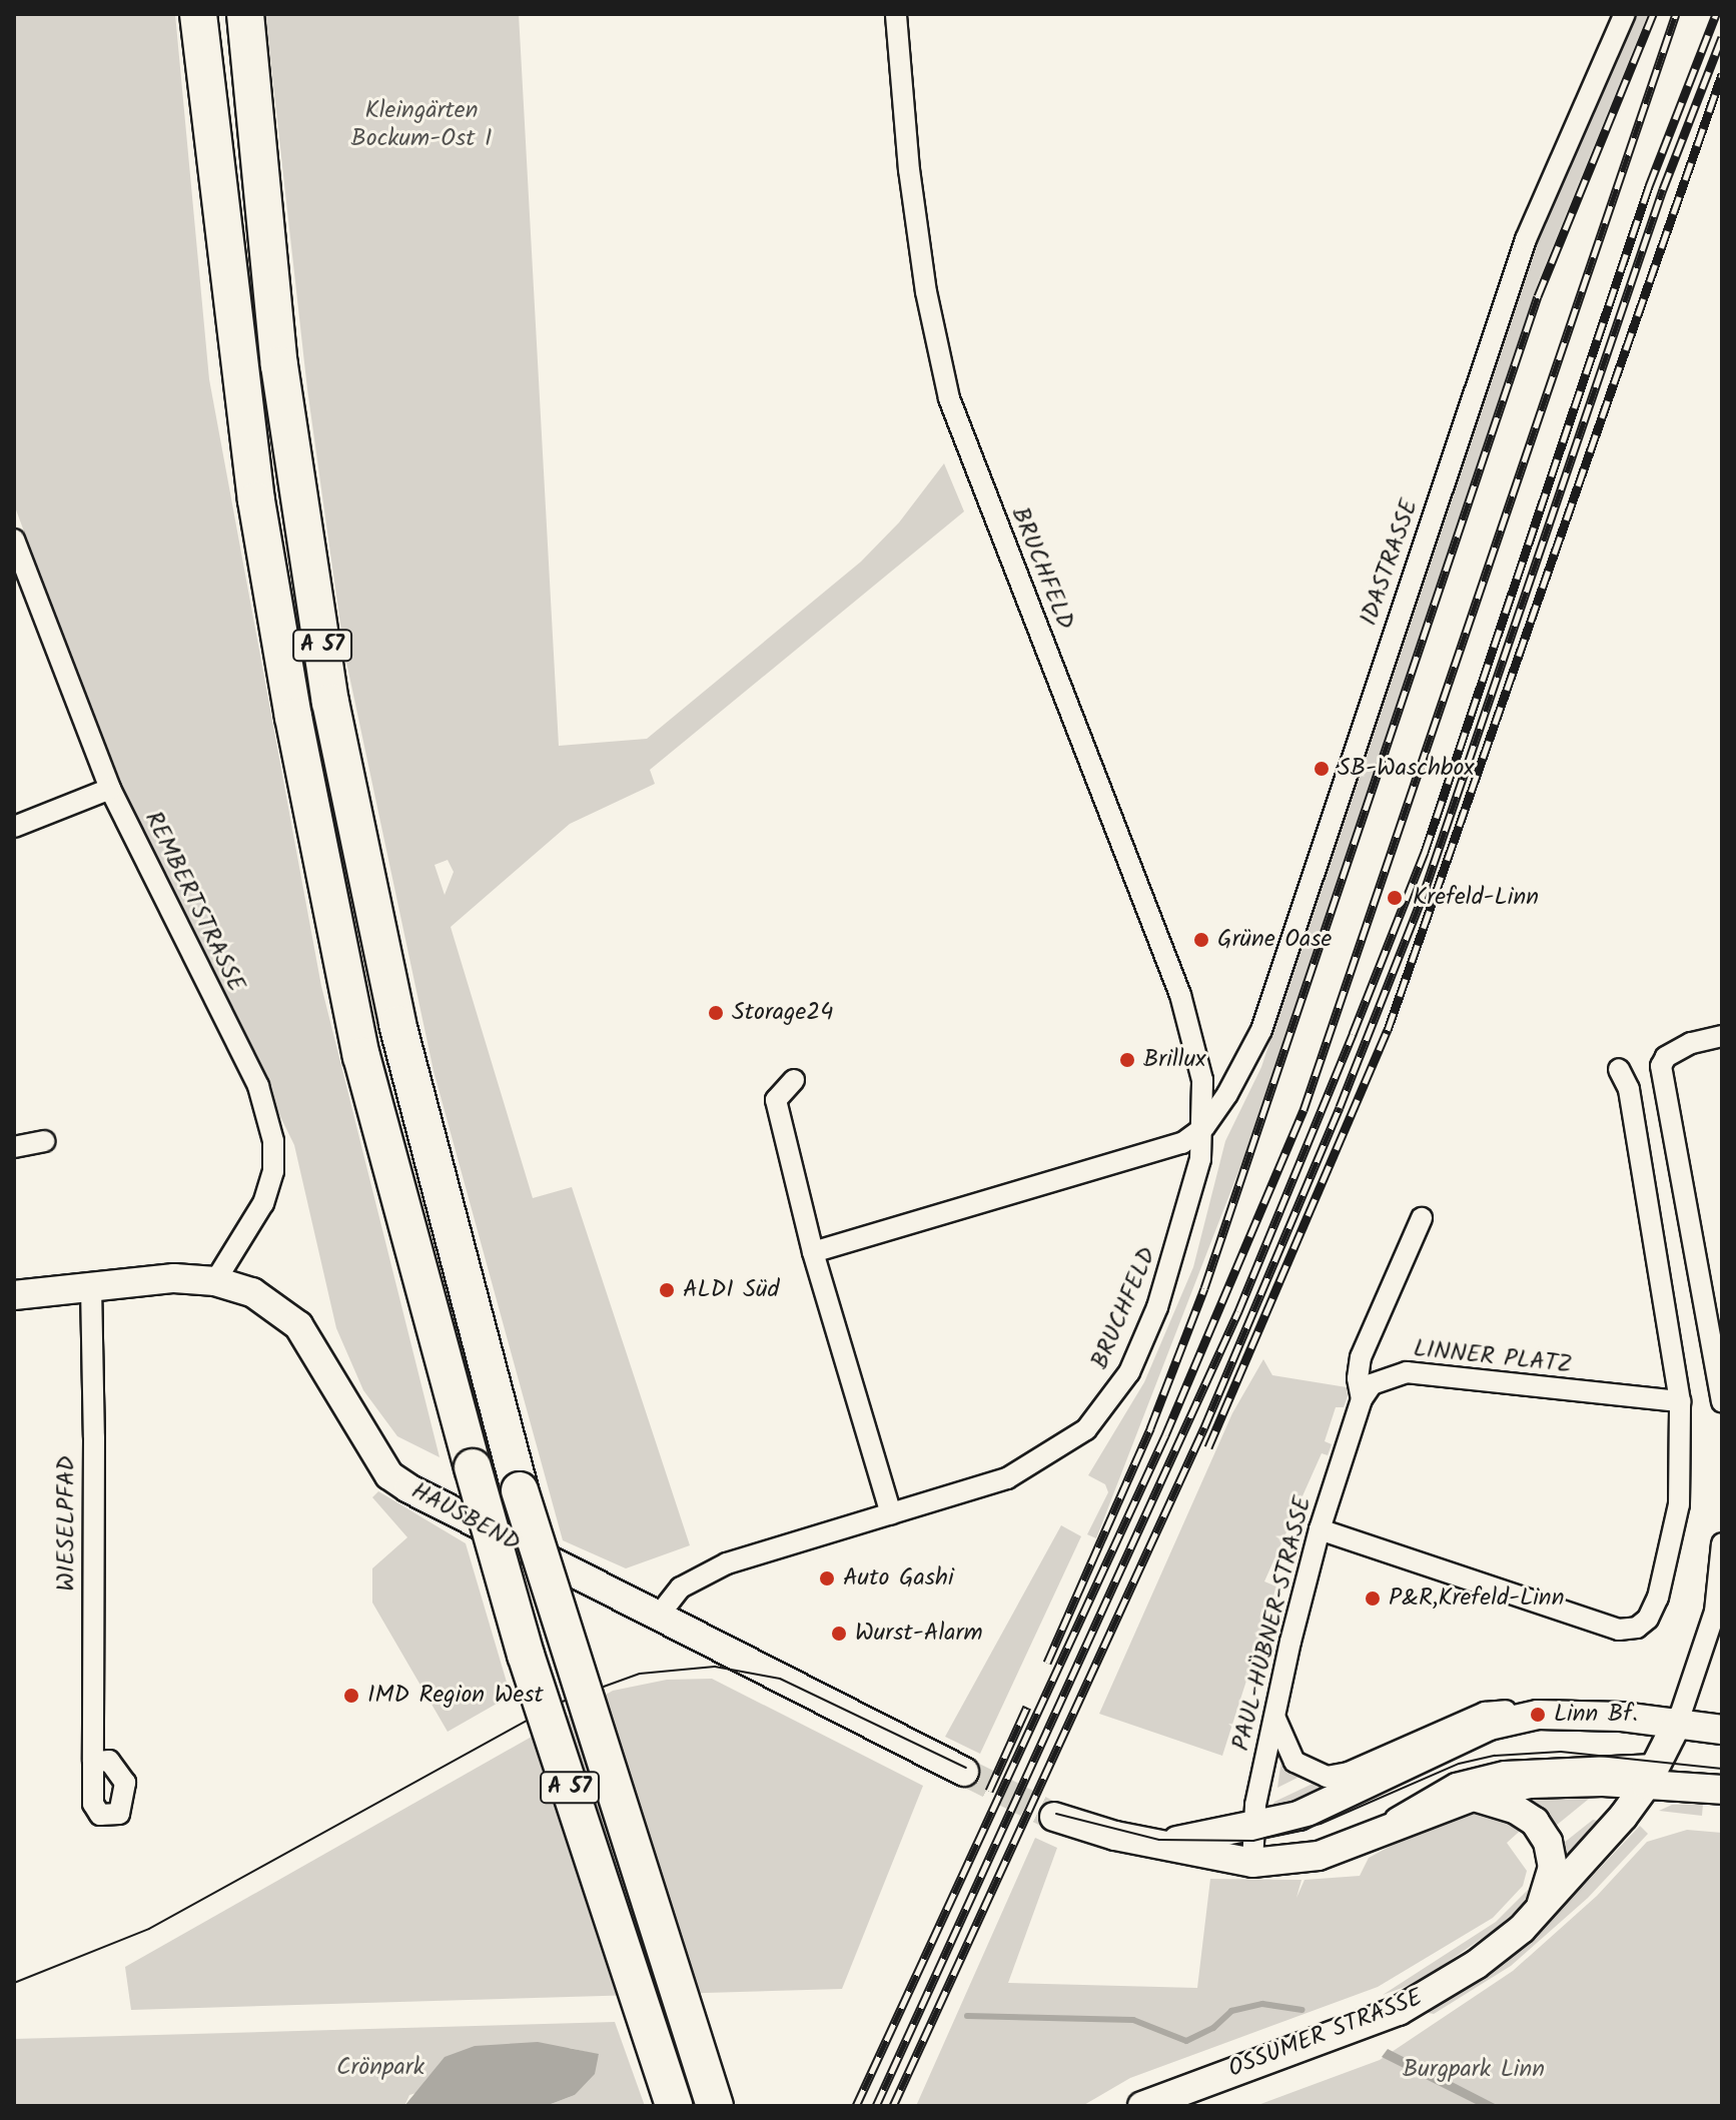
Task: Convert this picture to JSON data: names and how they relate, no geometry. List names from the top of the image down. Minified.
{"streets":{"highway":["A 57"],"main road":["HAUSBEND","OSSUMER STRASSE"],"street":["IDASTRASSE","BRUCHFELD","REMBERTSTRASSE","LINNER PLATZ","WIESELPFAD","PAUL-HÜBNER-STRASSE"]},"crossings":[["IDASTRASSE","BRUCHFELD"],["BRUCHFELD","HAUSBEND"],["REMBERTSTRASSE","HAUSBEND"],["LINNER PLATZ","PAUL-HÜBNER-STRASSE"],["HAUSBEND","WIESELPFAD"]],"parks":["Kleingärten Bockum-Ost I","Crönpark","Burgpark Linn"],"places":["SB-Waschbox","Krefeld-Linn","Grüne Oase","Storage24","Brillux","ALDI Süd","Auto Gashi","P&R,Krefeld-Linn","Wurst-Alarm","IMD Region West","Linn Bf."]}
